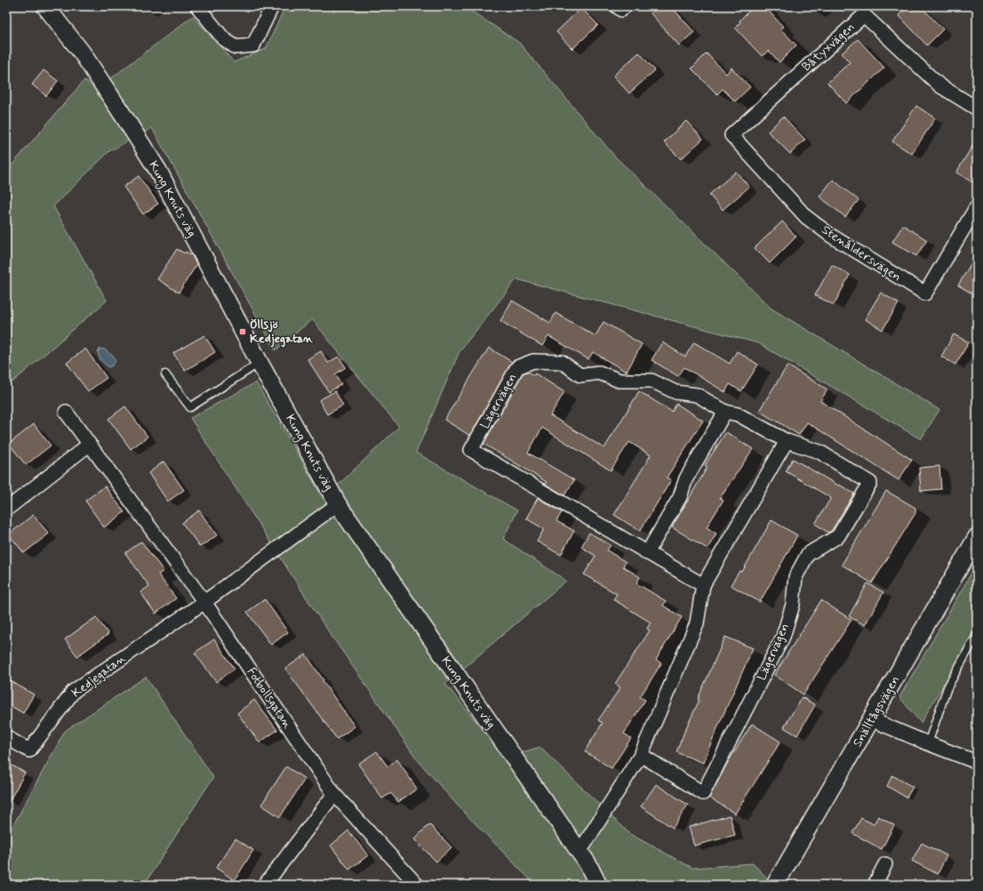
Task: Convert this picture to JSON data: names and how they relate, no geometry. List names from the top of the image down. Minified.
{"streets":{"street":["Båtyxvägen","Kung Knuts väg","Stenåldersvägen","Lägervägen","Kedjegatan","Fotbollsgatan","Snälltågsvägen"]},"crossings":[["Båtyxvägen","Stenåldersvägen"],["Kung Knuts väg","Kedjegatan"],["Kedjegatan","Fotbollsgatan"]],"places":{"transit":["Öllsjö Kedjegatan"]}}
